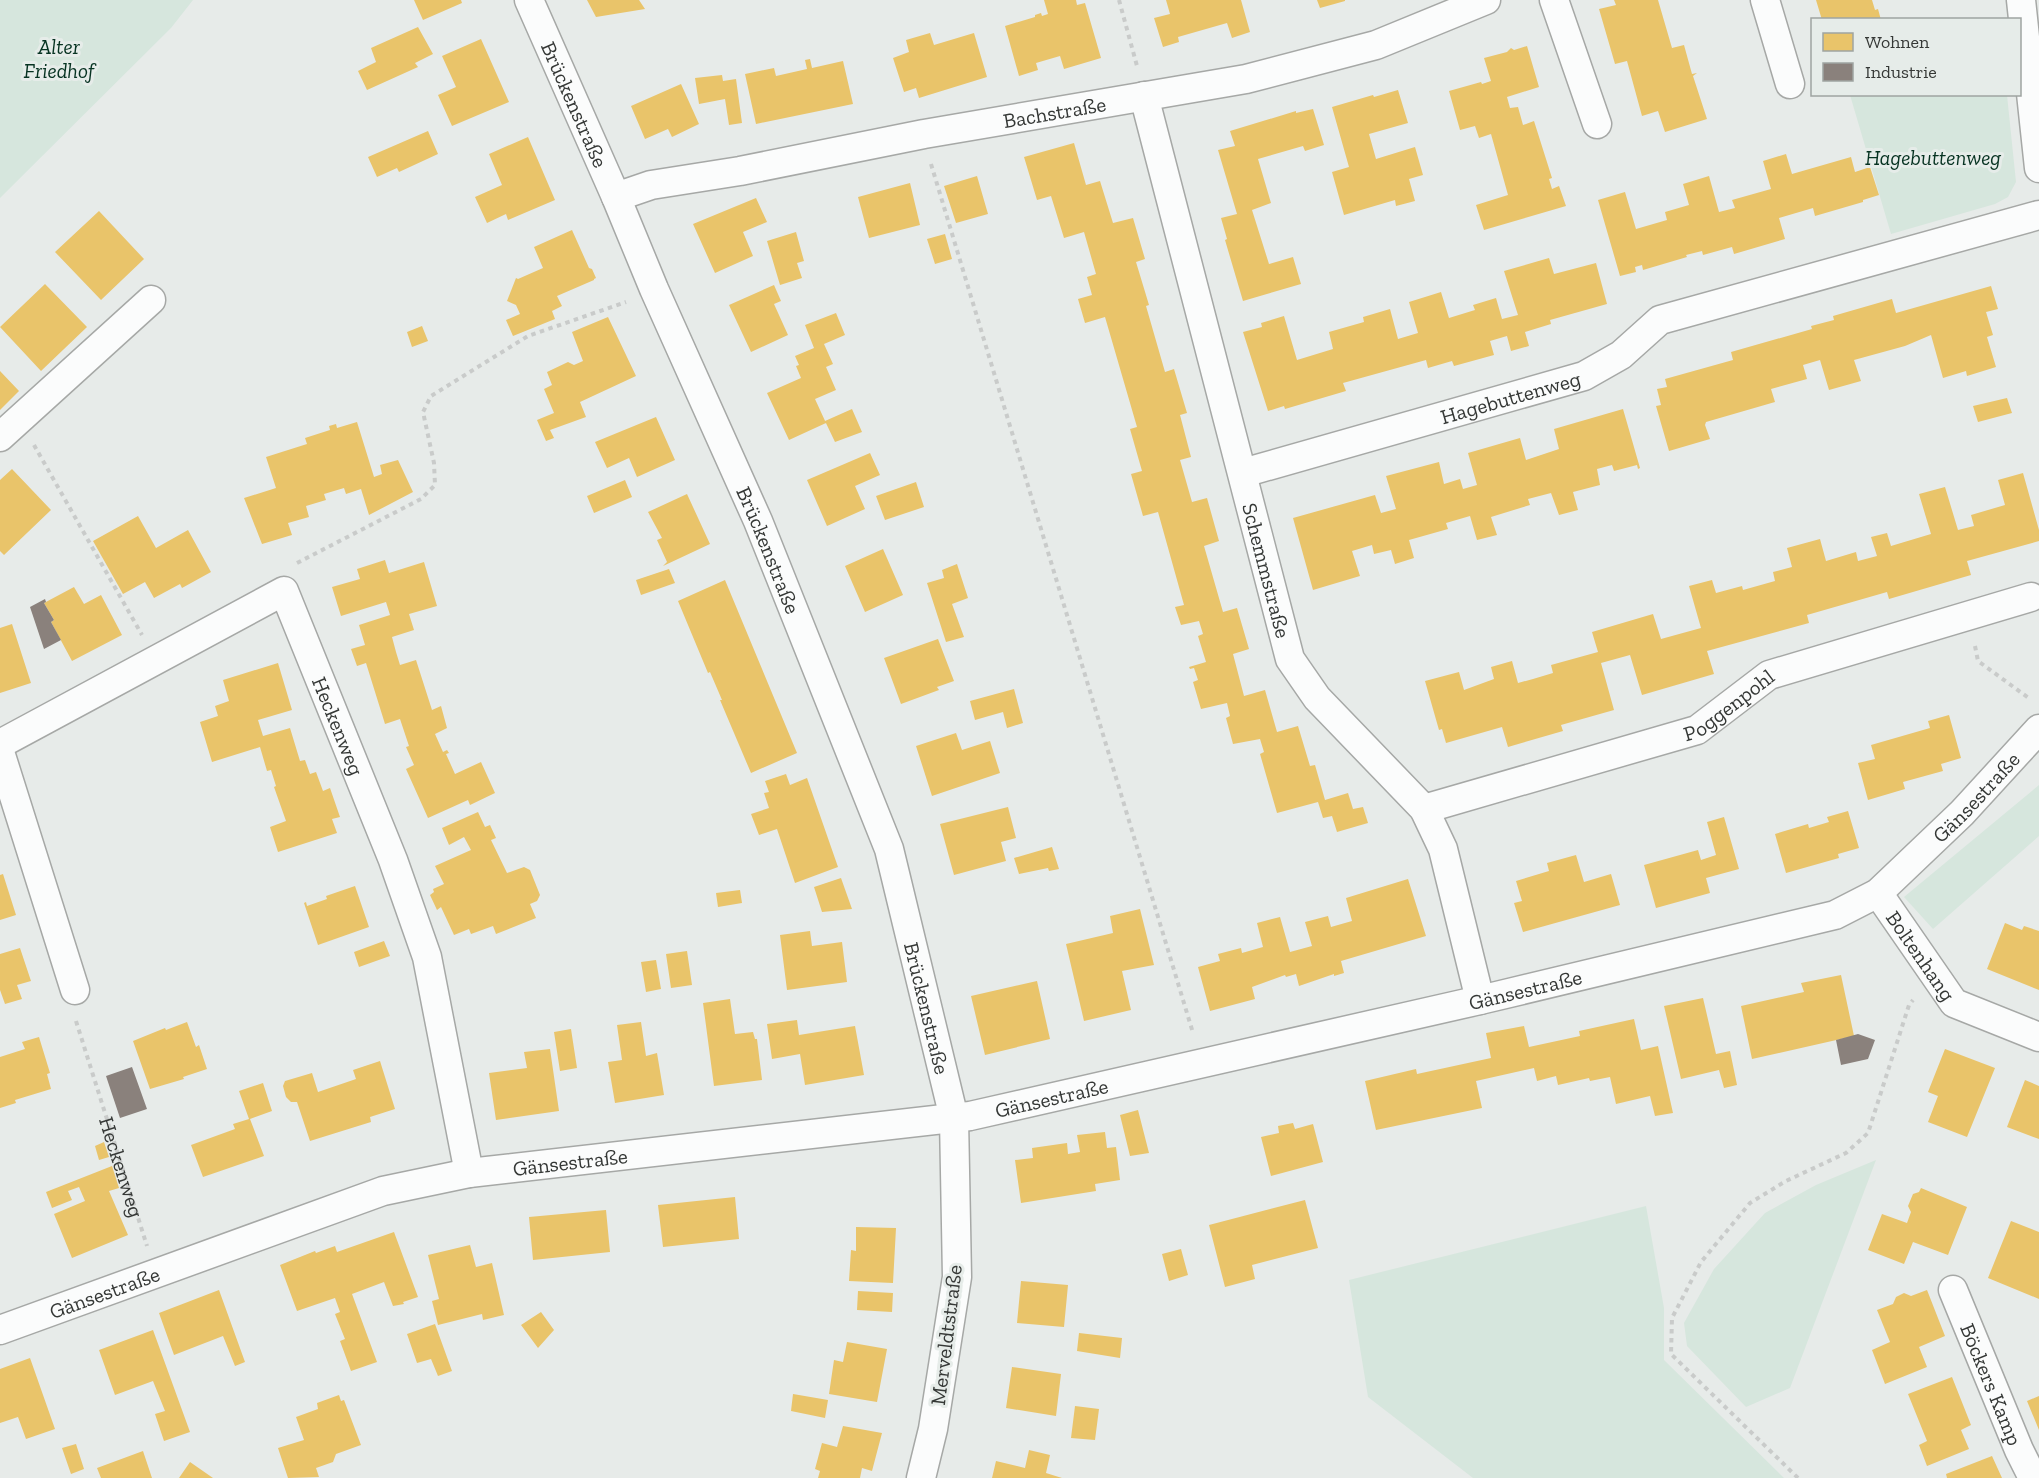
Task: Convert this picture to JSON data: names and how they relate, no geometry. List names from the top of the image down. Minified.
{"streets":{"street":["Brückenstraße","Bachstraße","Hagebuttenweg","Schemmstraße","Poggenpohl","Heckenweg","Gänsestraße","Boltenhang","Merveldtstraße","Böckers Kamp"]},"crossings":[["Brückenstraße","Bachstraße"],["Brückenstraße","Gänsestraße"],["Brückenstraße","Merveldtstraße"],["Bachstraße","Schemmstraße"],["Hagebuttenweg","Schemmstraße"],["Schemmstraße","Poggenpohl"],["Schemmstraße","Gänsestraße"],["Heckenweg","Gänsestraße"],["Gänsestraße","Boltenhang"],["Gänsestraße","Merveldtstraße"]],"parks":["Alter Friedhof","Hagebuttenweg"],"legend":["Wohnen","Industrie"]}
